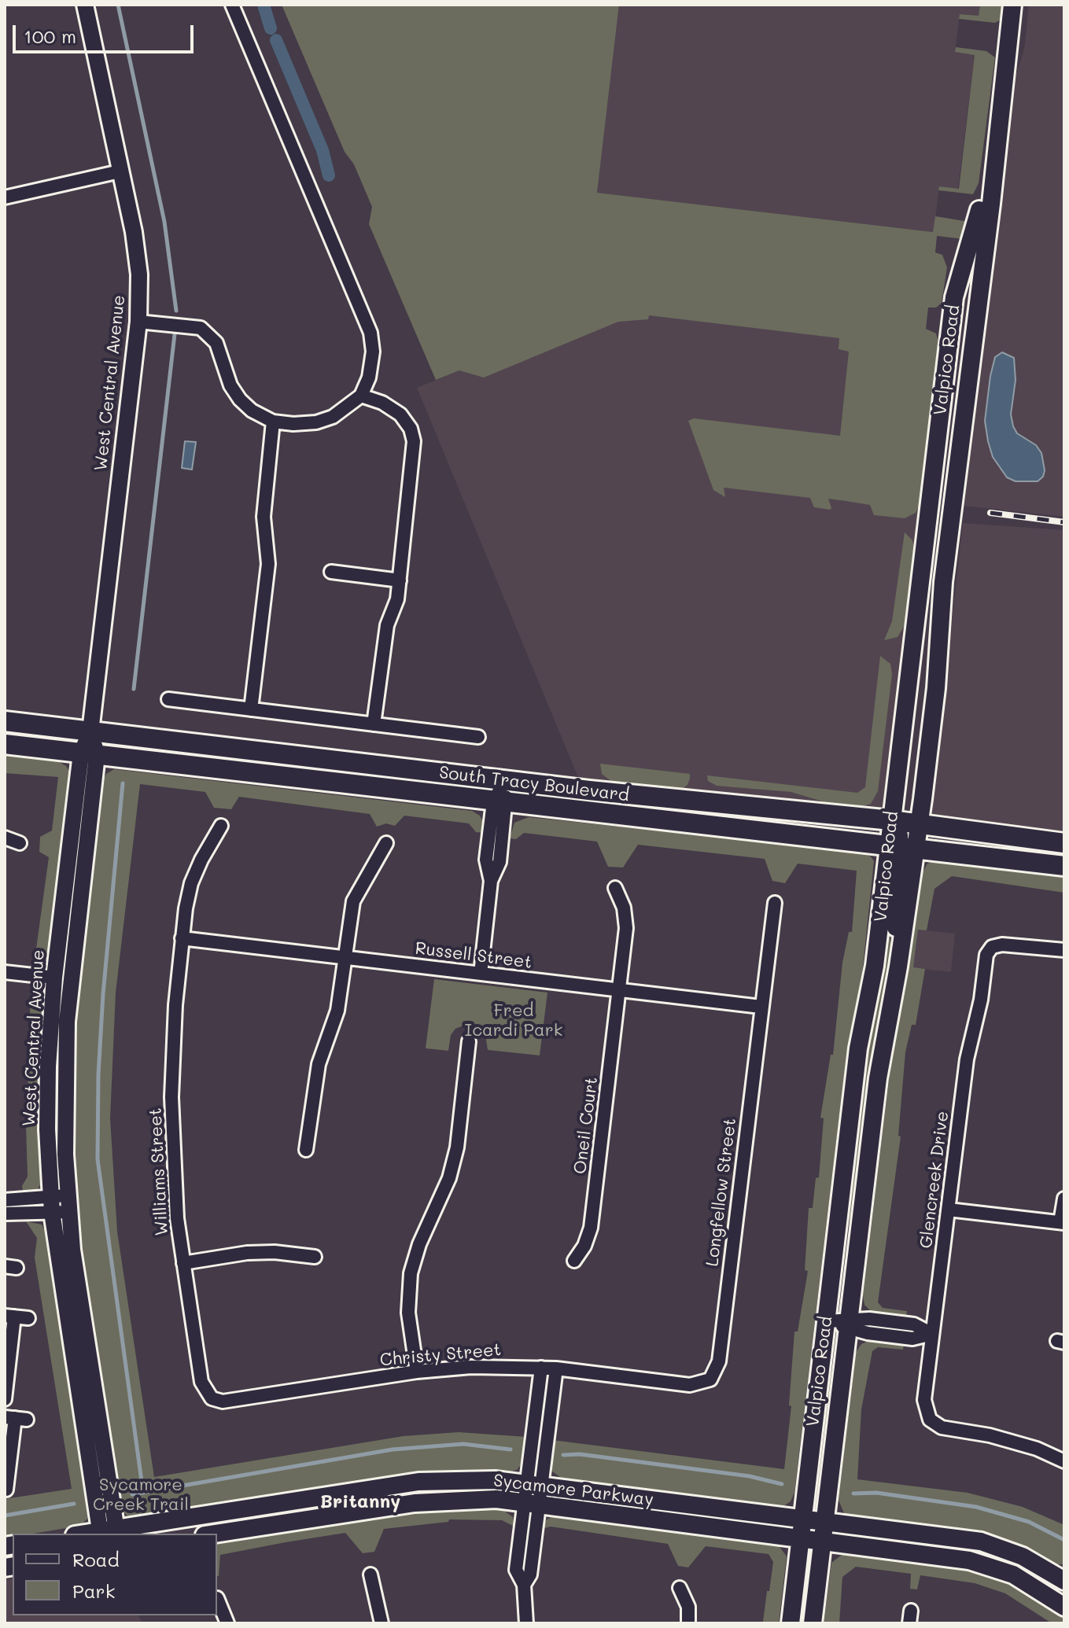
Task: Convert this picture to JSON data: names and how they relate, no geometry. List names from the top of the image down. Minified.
{"streets":{"main road":["Valpico Road","South Tracy Boulevard","Sycamore Parkway"],"street":["West Central Avenue","Russell Street","Oneil Court","Williams Street","Glencreek Drive","Longfellow Street","Christy Street"]},"crossings":[["Valpico Road","South Tracy Boulevard"],["Valpico Road","Sycamore Parkway"],["West Central Avenue","South Tracy Boulevard"],["West Central Avenue","Sycamore Parkway"],["Russell Street","Oneil Court"],["Russell Street","Williams Street"],["Russell Street","Longfellow Street"],["Williams Street","Christy Street"],["Longfellow Street","Christy Street"]],"districts":["Britanny"],"parks":["Fred Icardi Park","Sycamore Creek Trail"],"legend":["Road","Park"],"scale_bar":"100 m"}
